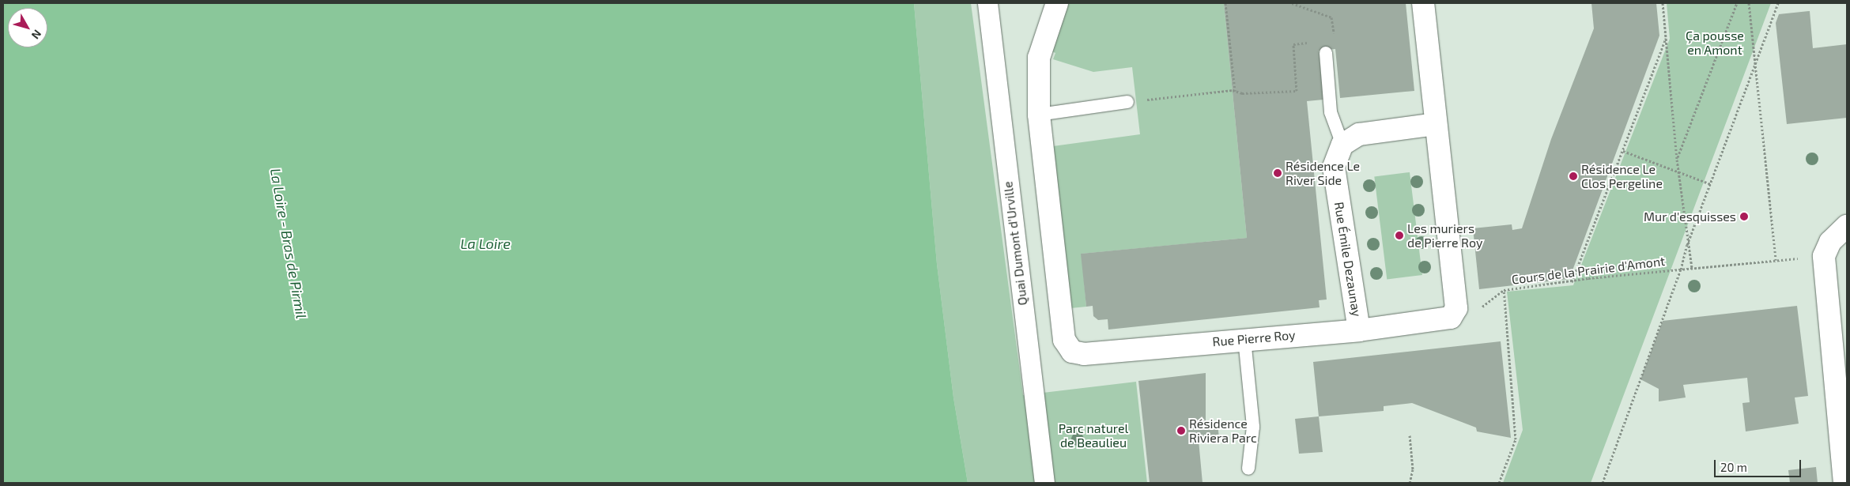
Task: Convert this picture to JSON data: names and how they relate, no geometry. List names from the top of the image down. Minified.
{"streets":{"street":["Quai Dumont d'Urville","Rue Émile Dezaunay","Rue Pierre Roy"],"path":["Cours de la Prairie d'Amont"]},"crossings":[["Rue Émile Dezaunay","Rue Pierre Roy"],["Cours de la Prairie d'Amont","Rue Pierre Roy"]],"water":["La Loire - Bras de Pirmil","La Loire"],"parks":["Ça pousse en Amont","Parc naturel de Beaulieu"],"places":["Résidence Le River Side","Résidence Le Clos Pergeline","Mur d'esquisses","Les muriers de Pierre Roy","Résidence Riviera Parc"],"scale_bar":"20 m","north":"bottom right"}
